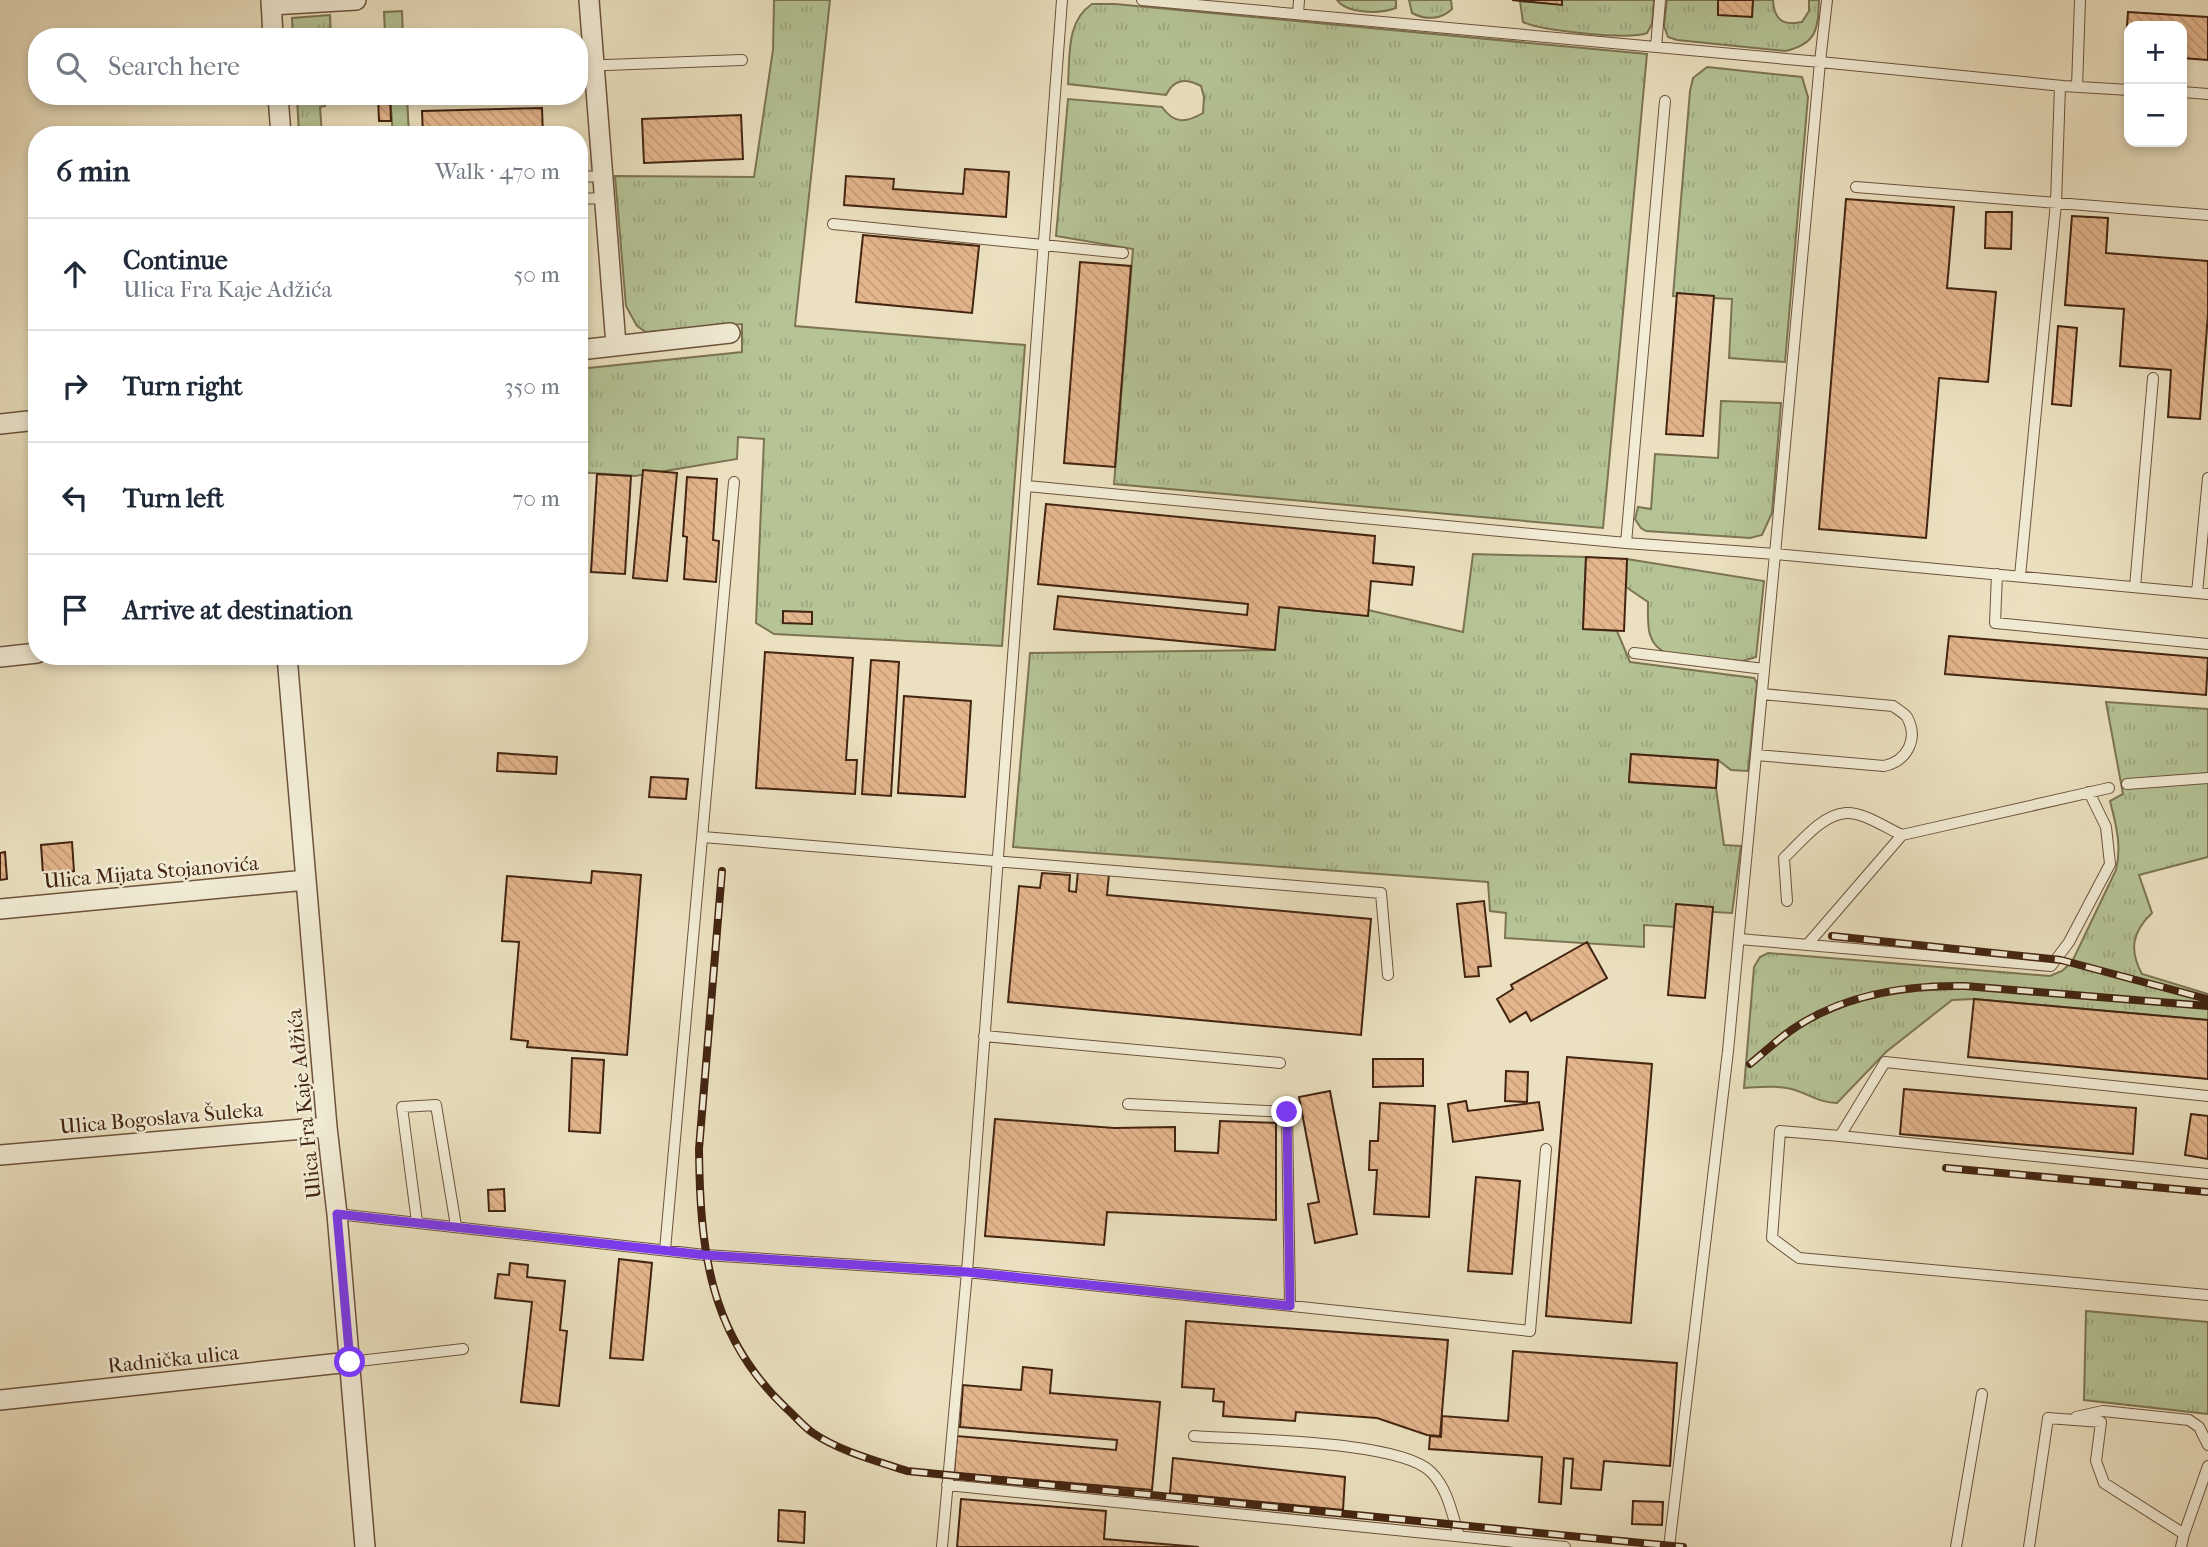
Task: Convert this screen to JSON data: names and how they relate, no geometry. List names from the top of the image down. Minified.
{"streets":{"street":["Ulica Mijata Stojanovića","Ulica Fra Kaje Adžića","Ulica Bogoslava Šuleka","Radnička ulica"]},"crossings":[["Ulica Mijata Stojanovića","Ulica Fra Kaje Adžića"],["Ulica Fra Kaje Adžića","Ulica Bogoslava Šuleka"],["Ulica Fra Kaje Adžića","Radnička ulica"]],"page":{"map_buttons":["+","−"],"search":"Search here","heading":["6 min","Walk · 470 m"],"list":[["Continue","Ulica Fra Kaje Adžića","50 m"],["Turn right","350 m"],["Turn left","70 m"],"Arrive at destination"]}}
